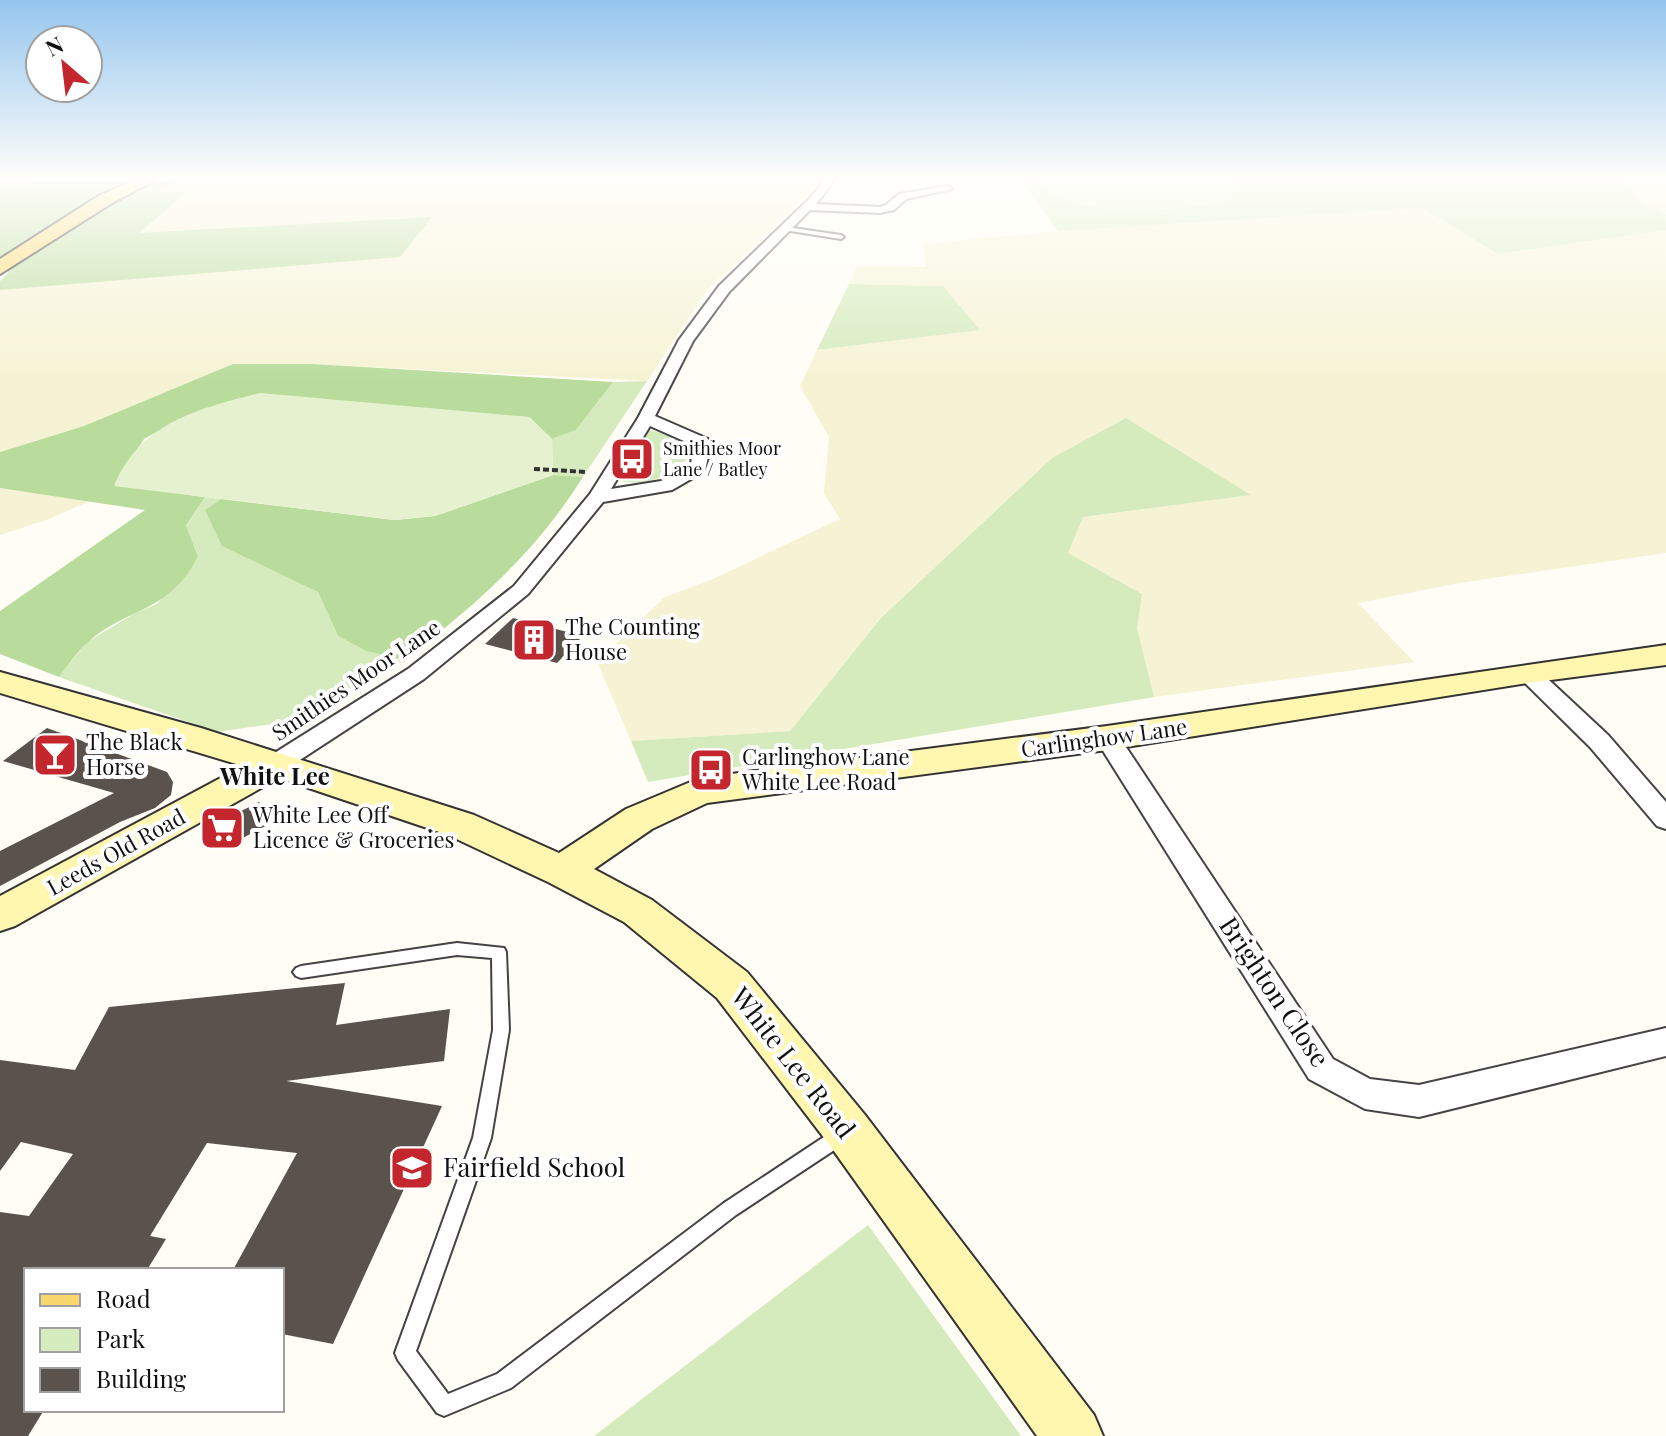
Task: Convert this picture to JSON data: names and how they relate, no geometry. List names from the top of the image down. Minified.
{"streets":{"street":["Smithies Moor Lane","Carlinghow Lane","Leeds Old Road","Brighton Close","White Lee Road"]},"crossings":[["Smithies Moor Lane","Leeds Old Road"],["Smithies Moor Lane","White Lee Road"],["Carlinghow Lane","Brighton Close"],["Carlinghow Lane","White Lee Road"],["Leeds Old Road","White Lee Road"]],"districts":["White Lee"],"places":{"bus stop":["Smithies Moor Lane / Batley","Carlinghow Lane White Lee Road"],"building":["The Counting House"],"bar":["The Black Horse"],"supermarket":["White Lee Off Licence & Groceries"],"school or university":["Fairfield School"]},"legend":["Road","Park","Building"],"north":"top left"}
